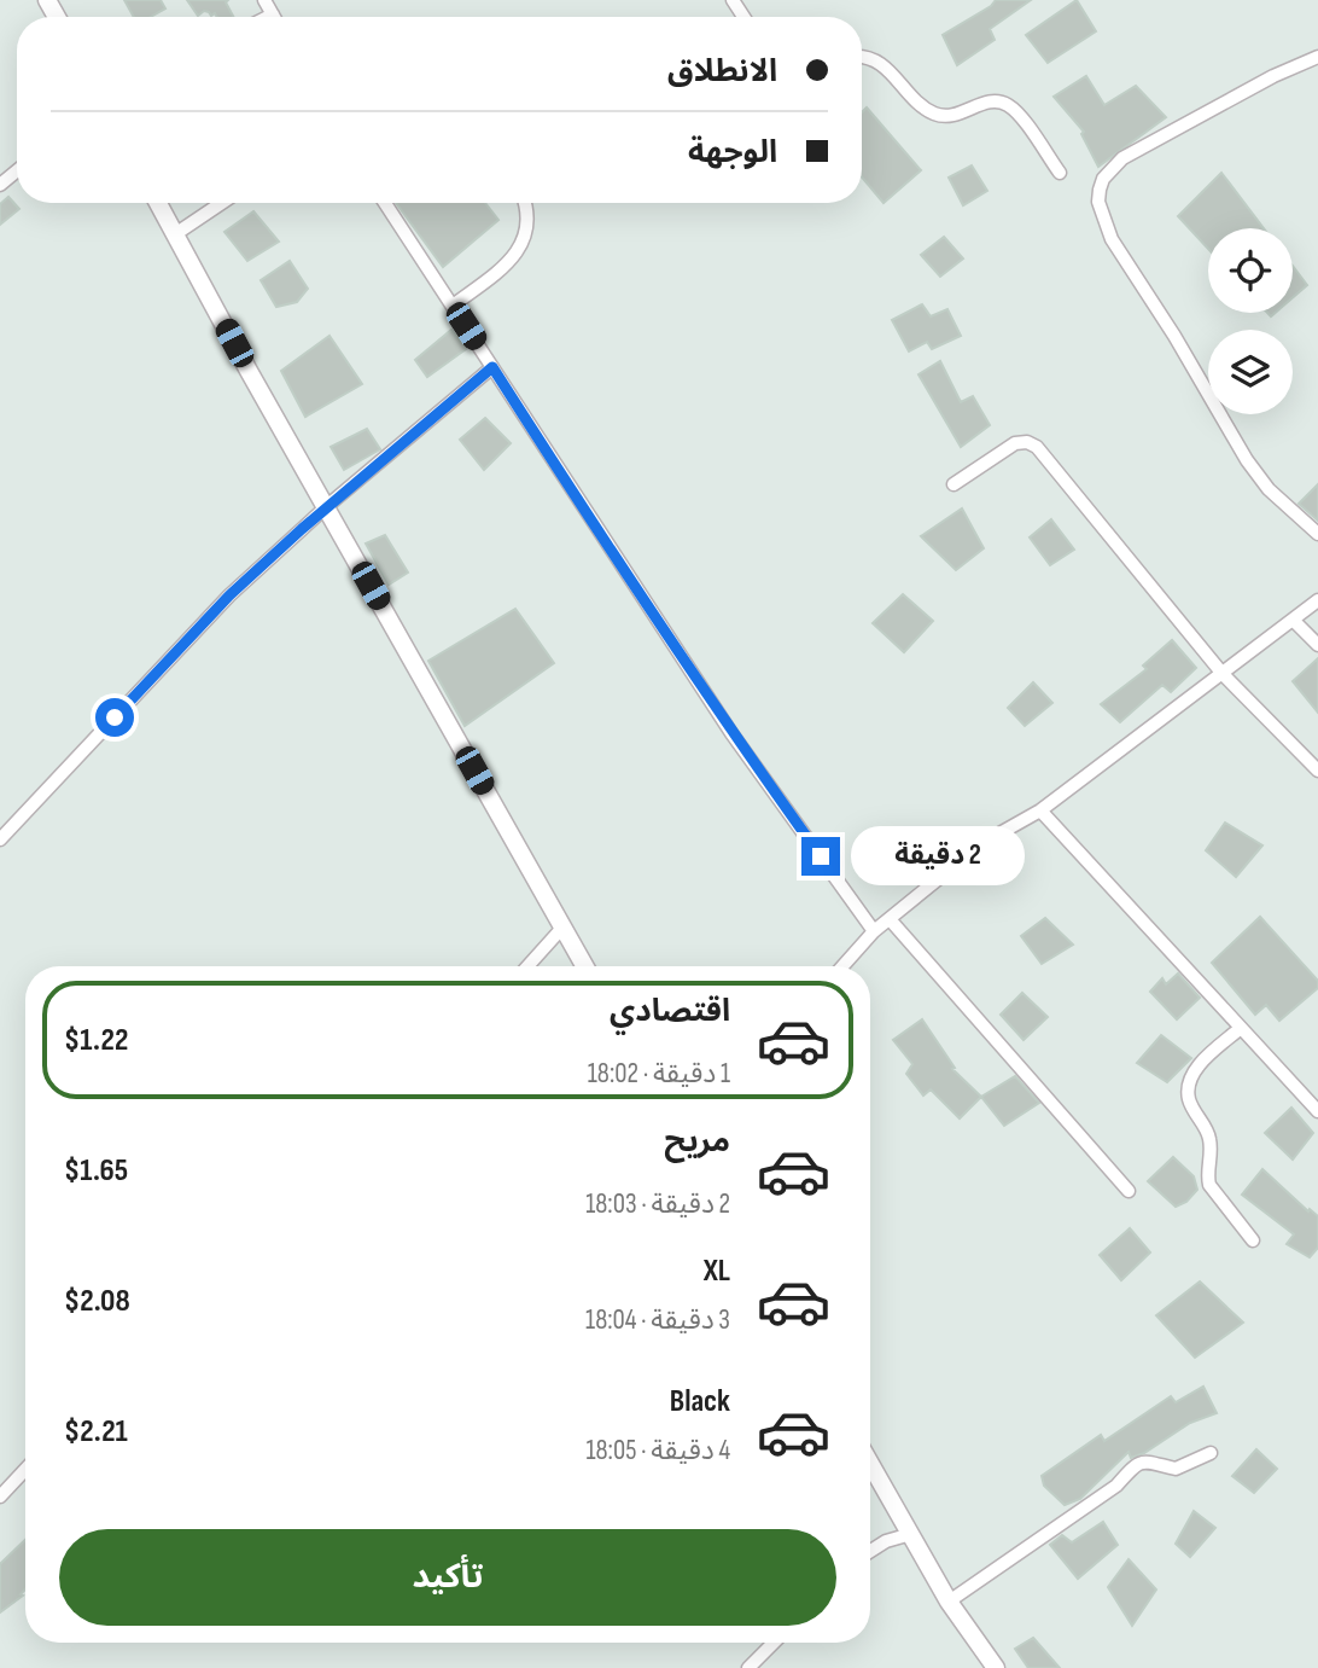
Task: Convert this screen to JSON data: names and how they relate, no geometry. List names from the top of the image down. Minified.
{"page":{"banner":["الانطلاق","الوجهة"],"bubble":"2 دقيقة","list":[{"name":"اقتصادي","note":"1 دقيقة · 18:02","value":"$1.22"},{"name":"مريح","note":"2 دقيقة · 18:03","value":"$1.65"},{"name":"XL","note":"3 دقيقة · 18:04","value":"$2.08"},{"name":"Black","note":"4 دقيقة · 18:05","value":"$2.21"}],"buttons":"تأكيد"}}
